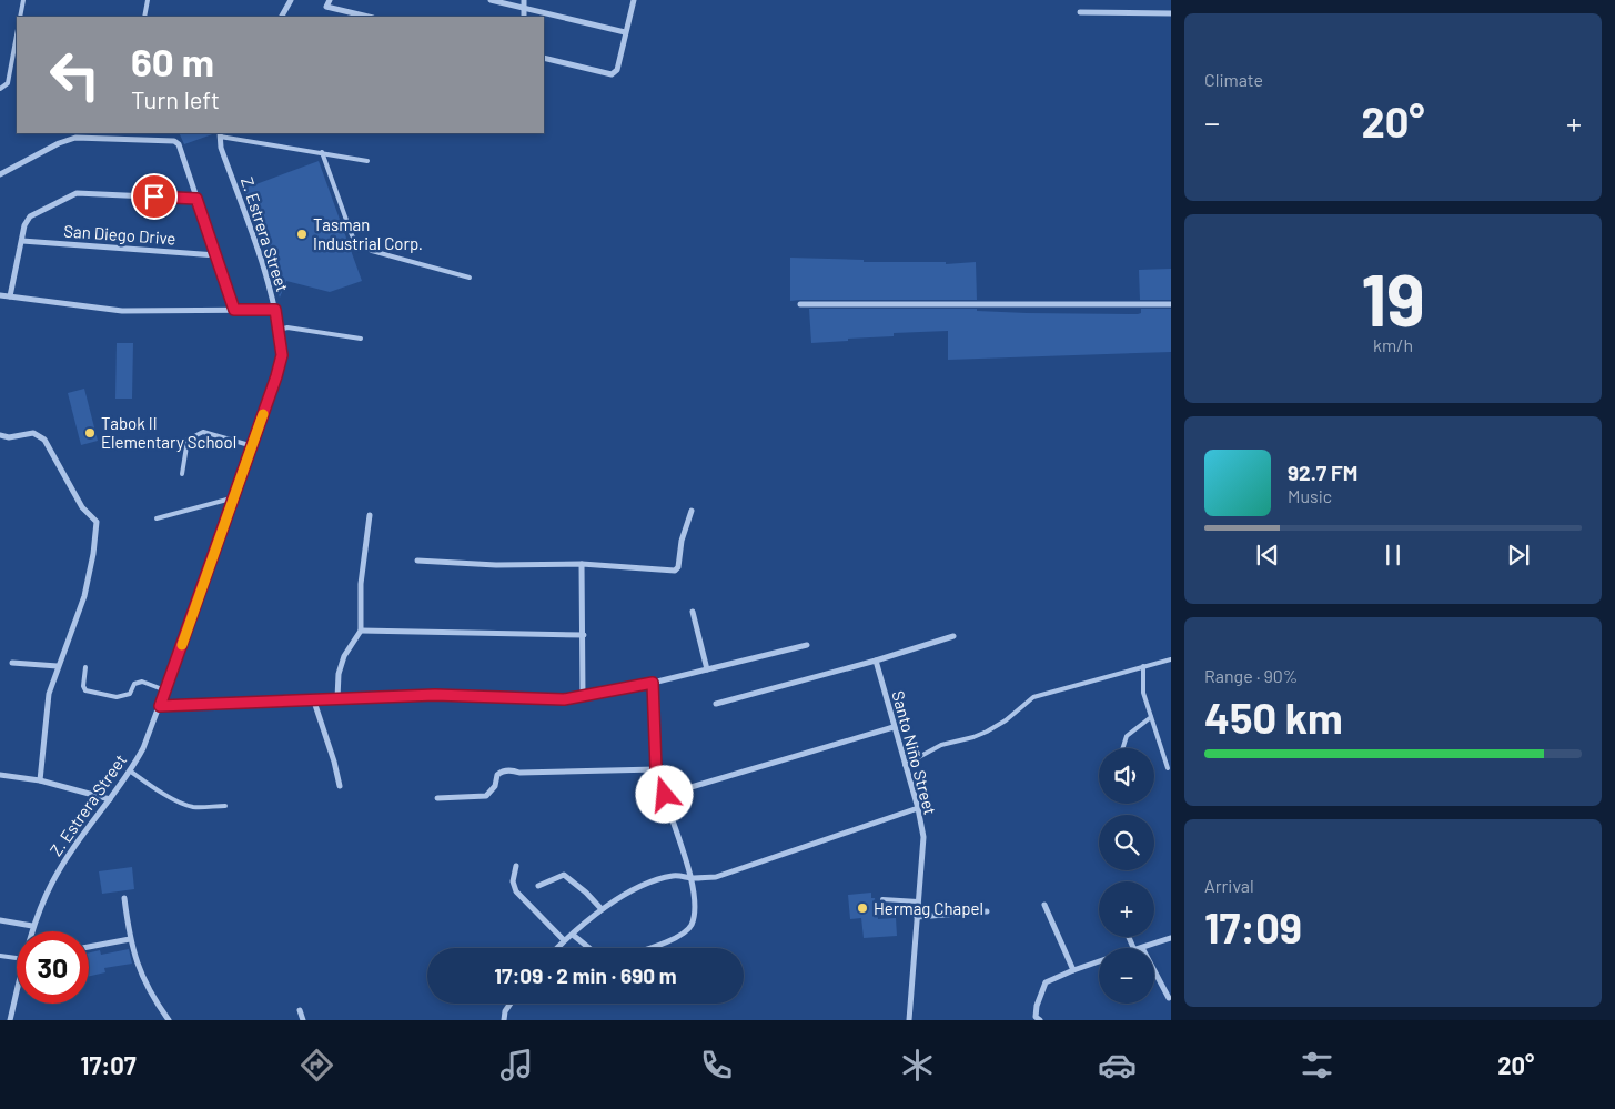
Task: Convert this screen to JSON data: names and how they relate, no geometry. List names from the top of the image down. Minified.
{"streets":{"street":["San Diego Drive","Z. Estrera Street","Santo Niño Street"]},"places":["Tasman Industrial Corp.","Tabok II Elementary School","Hermag Chapel"],"page":{"tile":["Climate",["19","km/h"],["Range · 90%","450 km"],["Arrival","17:09"]],"turn":["60 m","Turn left"],"heat":["−","20°","+"],"song":["92.7 FM","Music"],"map_buttons":["+","−"],"limit":"30","trip":"17:09 · 2 min · 690 m","tabs":["17:07","20°"]}}
